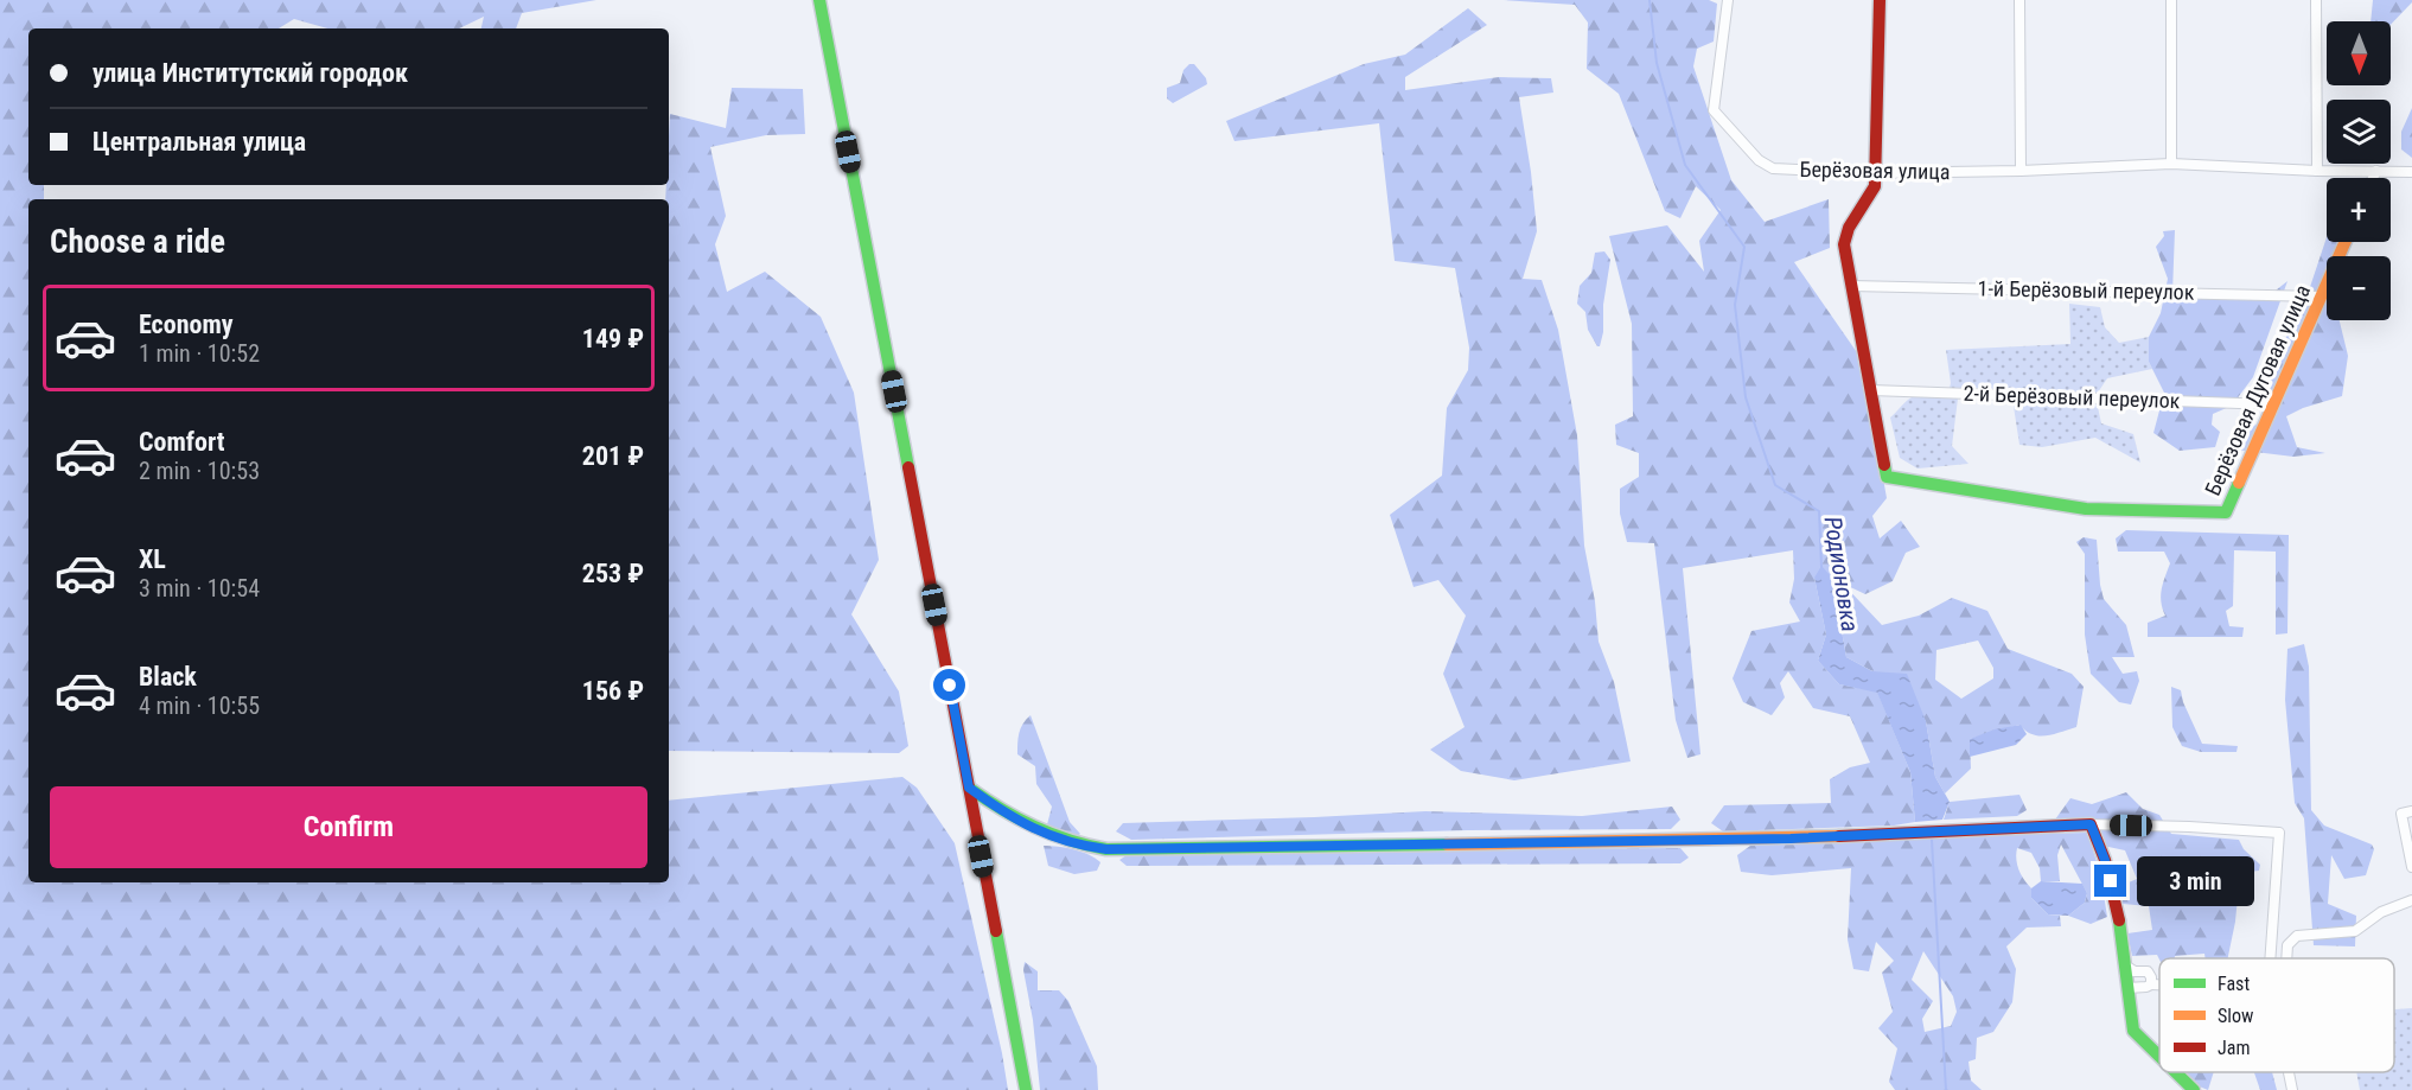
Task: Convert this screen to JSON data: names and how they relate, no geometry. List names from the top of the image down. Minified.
{"streets":{"street":["Берёзовая улица","1-й Берёзовый переулок","Берёзовая Дуговая улица","2-й Берёзовый переулок"]},"crossings":[["Берёзовая улица","Берёзовая Дуговая улица"],["1-й Берёзовый переулок","Берёзовая Дуговая улица"],["Берёзовая Дуговая улица","2-й Берёзовый переулок"]],"water":["Родионовка"],"legend":["Fast","Slow","Jam"],"north":"bottom","page":{"map_buttons":["+","−"],"banner":["улица Институтский городок","Центральная улица"],"heading":"Choose a ride","list":[{"name":"Economy","note":"1 min · 10:52","value":"149 ₽"},{"name":"Comfort","note":"2 min · 10:53","value":"201 ₽"},{"name":"XL","note":"3 min · 10:54","value":"253 ₽"},{"name":"Black","note":"4 min · 10:55","value":"156 ₽"}],"buttons":"Confirm","bubble":"3 min"}}
